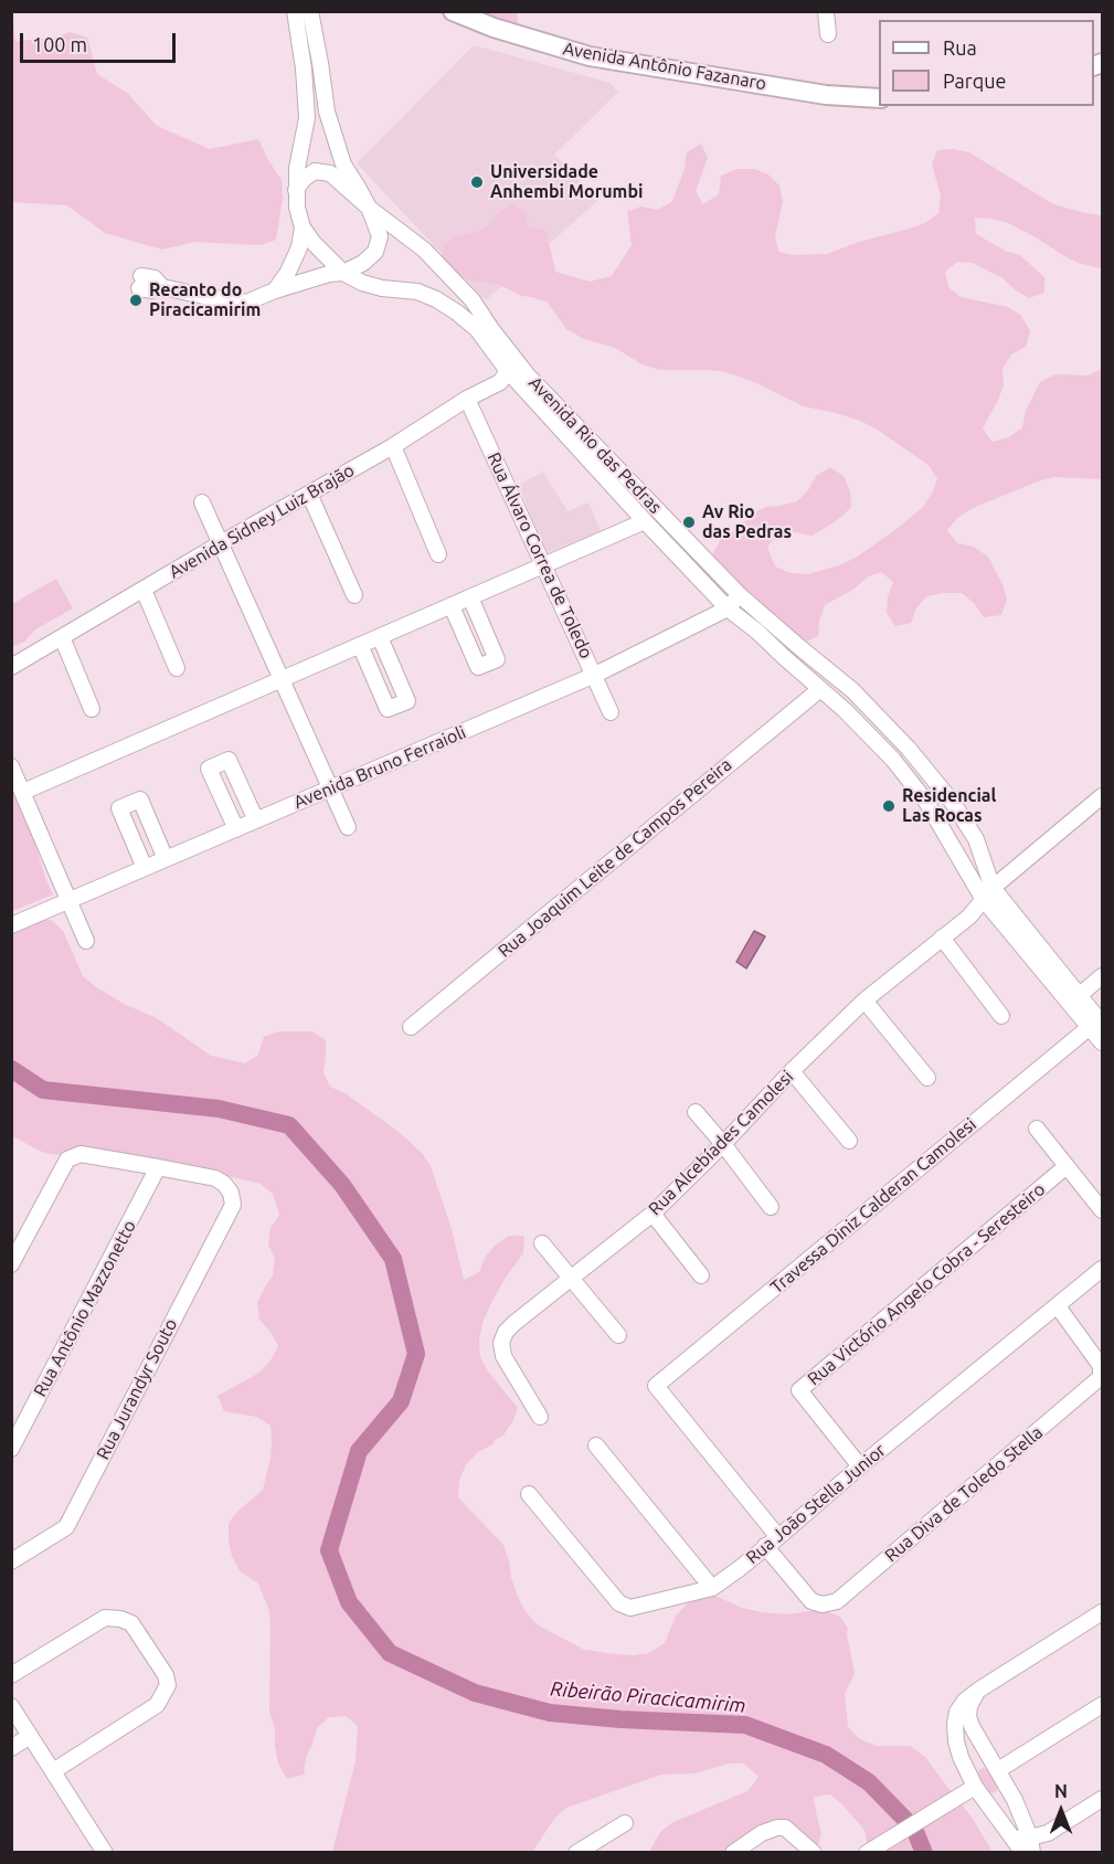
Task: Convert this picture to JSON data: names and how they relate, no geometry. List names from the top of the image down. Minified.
{"streets":{"main road":["Avenida Antônio Fazanaro"],"street":["Avenida Rio das Pedras","Avenida Sidney Luiz Brajão","Rua Álvaro Correa de Toledo","Avenida Bruno Ferraioli","Rua Joaquim Leite de Campos Pereira","Rua Alcebíades Camolesi","Travessa Diniz Calderan Camolesi","Rua Victório Angelo Cobra - Seresteiro","Rua Antônio Mazzonetto","Rua Jurandyr Souto","Rua Diva de Toledo Stella","Rua João Stella Junior"]},"crossings":[["Avenida Rio das Pedras","Avenida Sidney Luiz Brajão"],["Avenida Rio das Pedras","Avenida Bruno Ferraioli"],["Avenida Rio das Pedras","Rua Joaquim Leite de Campos Pereira"],["Avenida Rio das Pedras","Rua Alcebíades Camolesi"],["Avenida Rio das Pedras","Travessa Diniz Calderan Camolesi"],["Avenida Sidney Luiz Brajão","Rua Álvaro Correa de Toledo"],["Rua Álvaro Correa de Toledo","Avenida Bruno Ferraioli"],["Travessa Diniz Calderan Camolesi","Rua Diva de Toledo Stella"],["Rua Victório Angelo Cobra - Seresteiro","Rua João Stella Junior"],["Rua Antônio Mazzonetto","Rua Jurandyr Souto"],["Rua Diva de Toledo Stella","Rua João Stella Junior"]],"water":["Ribeirão Piracicamirim"],"places":["Universidade Anhembi Morumbi","Recanto do Piracicamirim","Av Rio das Pedras","Residencial Las Rocas"],"legend":["Rua","Parque"],"scale_bar":"100 m","north":"top"}
